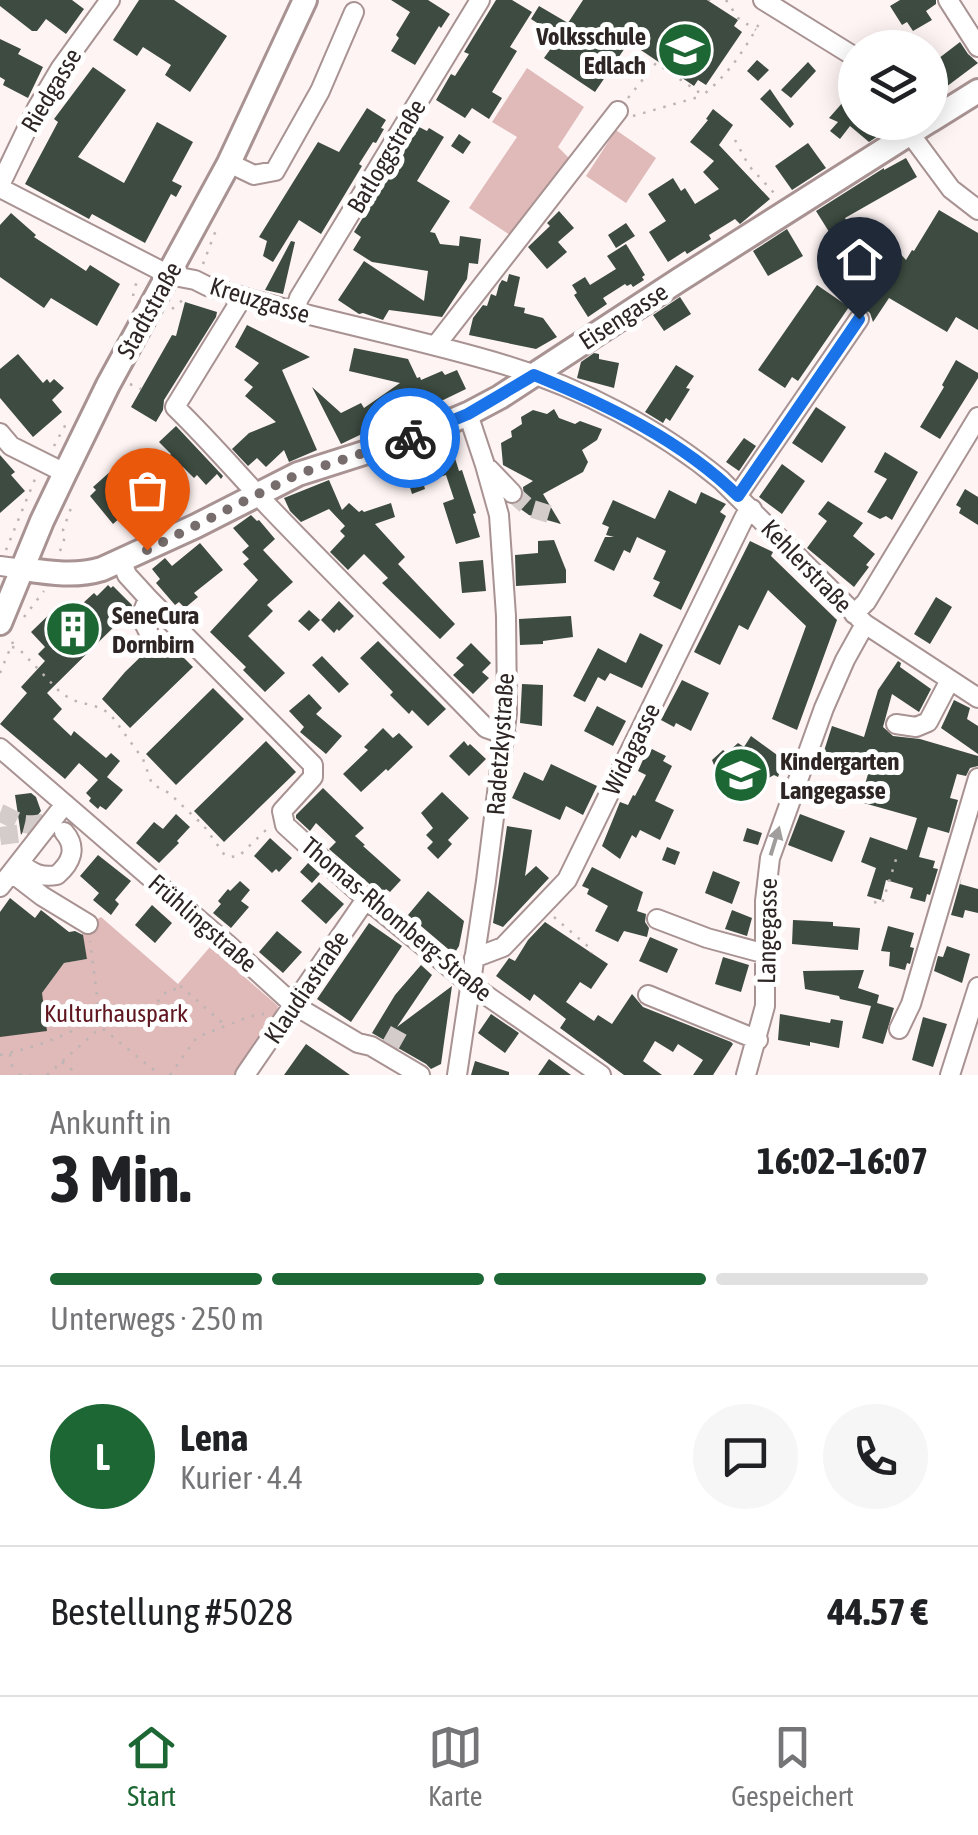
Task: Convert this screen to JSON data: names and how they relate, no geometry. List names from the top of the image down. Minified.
{"streets":{"main road":["Stadtstraße","Eisengasse"],"street":["Riedgasse","Batloggstraße","Kreuzgasse","Kehlerstraße","Radetzkystraße","Widagasse","Thomas-Rhomberg-Straße","Frühlingstraße","Langegasse","Klaudiastraße"]},"crossings":[["Riedgasse","Kreuzgasse"],["Batloggstraße","Kreuzgasse"],["Kreuzgasse","Stadtstraße"],["Kreuzgasse","Eisengasse"],["Kreuzgasse","Kehlerstraße"],["Stadtstraße","Eisengasse"],["Eisengasse","Kehlerstraße"],["Eisengasse","Radetzkystraße"],["Eisengasse","Thomas-Rhomberg-Straße"],["Kehlerstraße","Widagasse"],["Kehlerstraße","Langegasse"],["Radetzkystraße","Widagasse"],["Radetzkystraße","Thomas-Rhomberg-Straße"],["Thomas-Rhomberg-Straße","Klaudiastraße"],["Frühlingstraße","Klaudiastraße"]],"one_way":["Langegasse"],"parks":["Kulturhauspark"],"places":{"school or university":["Volksschule Edlach","Kindergarten Langegasse"],"building":["SeneCura Dornbirn"]},"page":{"heading":["3 Min.","Ankunft in","16:02–16:07"],"panel":["Lena","Kurier · 4.4","Bestellung #5028","44.57 €"],"bar":"Unterwegs · 250 m","round":"L","tabs":["Start","Karte","Gespeichert"]}}
